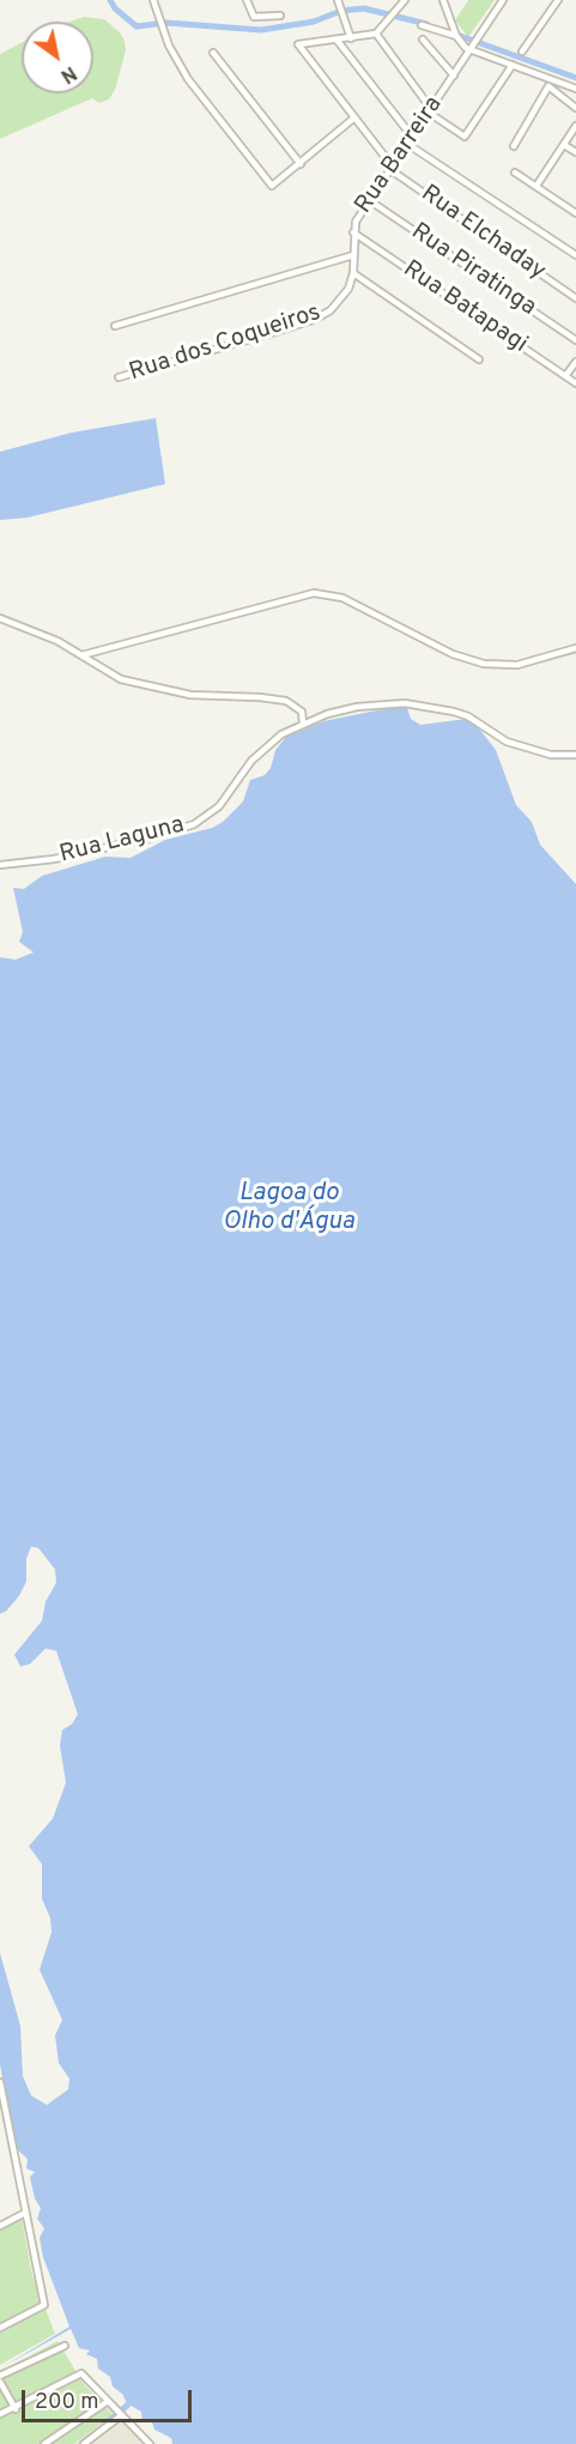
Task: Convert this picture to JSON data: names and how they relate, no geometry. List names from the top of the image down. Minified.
{"streets":{"street":["Rua Barreira","Rua Elchaday","Rua Piratinga","Rua Batapagi","Rua dos Coqueiros","Rua Laguna"]},"crossings":[["Rua Barreira","Rua Elchaday"],["Rua Barreira","Rua Piratinga"],["Rua Barreira","Rua Batapagi"],["Rua Barreira","Rua dos Coqueiros"]],"water":["Lagoa do Olho d'Água"],"scale_bar":"200 m","north":"bottom right"}
